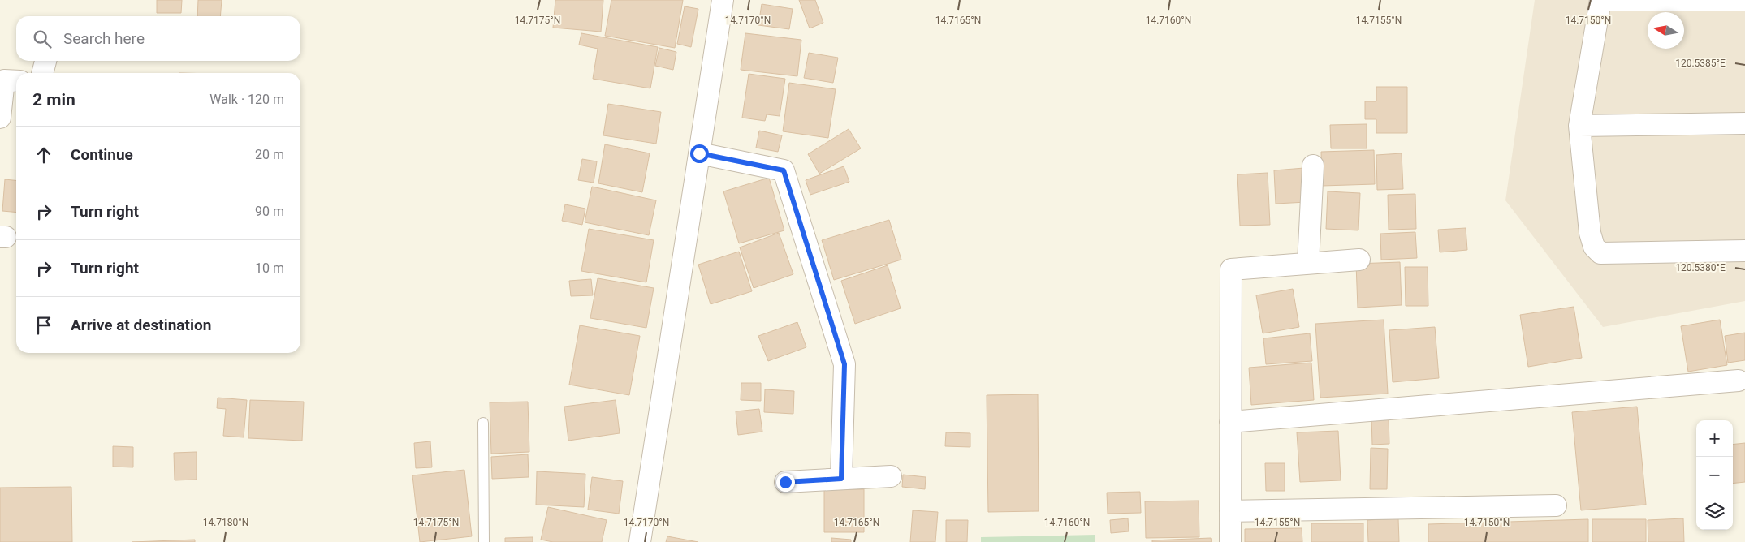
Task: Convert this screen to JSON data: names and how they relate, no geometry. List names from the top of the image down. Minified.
{"north":"left","page":{"search":"Search here","heading":["2 min","Walk · 120 m"],"list":[["Continue","20 m"],["Turn right","90 m"],["Turn right","10 m"],"Arrive at destination"],"map_buttons":["+","−"]},"coordinates":["14.7175°N","14.7170°N","14.7165°N","14.7160°N","14.7155°N","14.7150°N","120.5385°E","120.5380°E","14.7180°N"]}
